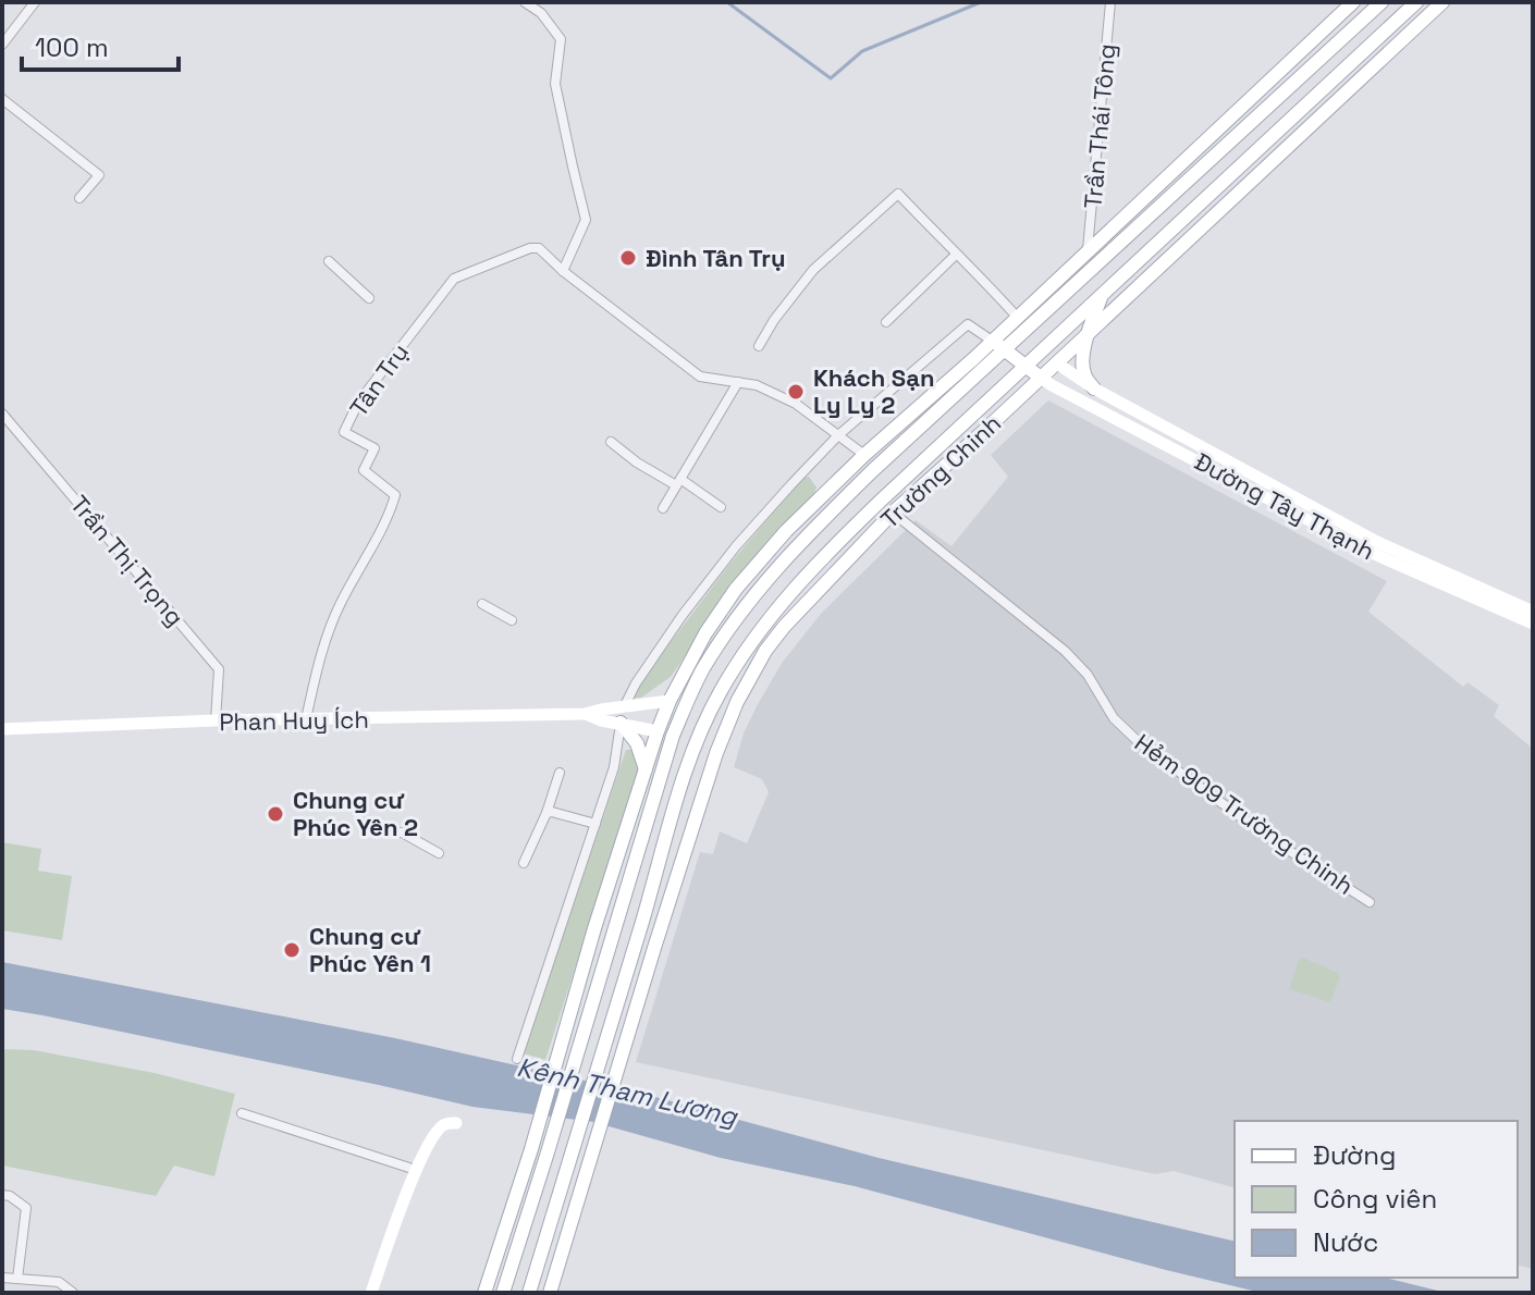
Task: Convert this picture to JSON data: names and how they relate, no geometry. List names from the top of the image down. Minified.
{"streets":{"main road":["Trường Chinh"],"street":["Trần Thái Tông","Tân Trụ","Đường Tây Thạnh","Trần Thị Trọng","Phan Huy Ích","Hẻm 909 Trường Chinh"]},"crossings":[["Tân Trụ","Phan Huy Ích"],["Trường Chinh","Đường Tây Thạnh"],["Trường Chinh","Hẻm 909 Trường Chinh"],["Trần Thị Trọng","Phan Huy Ích"]],"water":["Kênh Tham Lương"],"places":["Đình Tân Trụ","Khách Sạn Ly Ly 2","Chung cư Phúc Yên 2","Chung cư Phúc Yên 1"],"legend":["Đường","Công viên","Nước"],"scale_bar":"100 m"}
